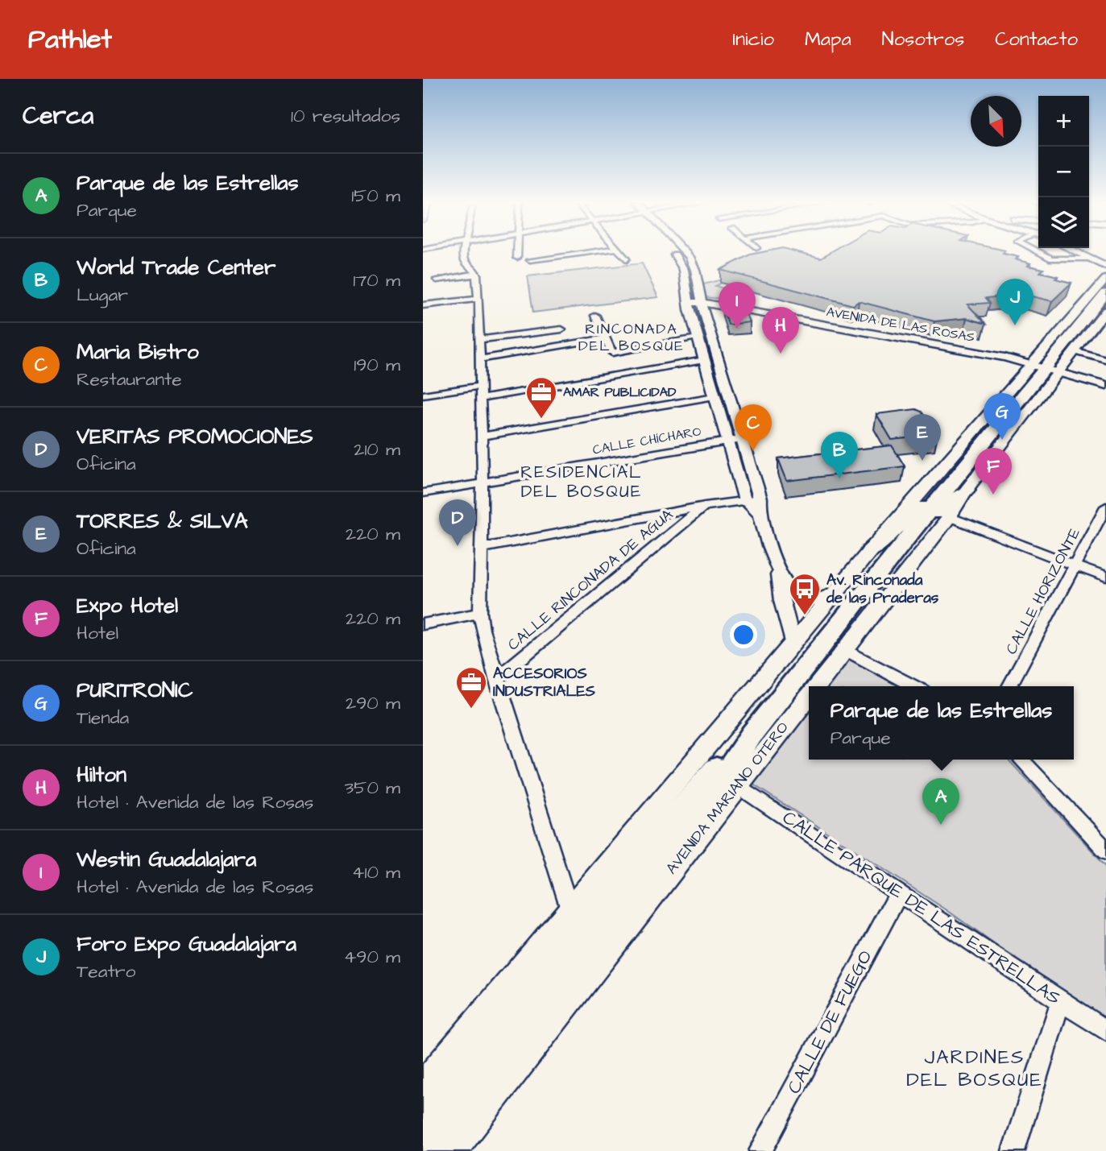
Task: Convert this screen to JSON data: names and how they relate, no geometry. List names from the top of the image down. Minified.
{"streets":{"main road":["AVENIDA MARIANO OTERO"],"street":["AVENIDA DE LAS ROSAS","CALLE CHÍCHARO","CALLE RINCONADA DE AGUA","CALLE HORIZONTE","CALLE PARQUE DE LAS ESTRELLAS","CALLE DE FUEGO"]},"crossings":[["AVENIDA DE LAS ROSAS","AVENIDA MARIANO OTERO"],["AVENIDA MARIANO OTERO","CALLE PARQUE DE LAS ESTRELLAS"],["CALLE PARQUE DE LAS ESTRELLAS","CALLE DE FUEGO"]],"districts":["RINCONADA DEL BOSQUE","RESIDENCIAL DEL BOSQUE","JARDINES DEL BOSQUE"],"places":{"office":["AMAR PUBLICIDAD","ACCESORIOS INDUSTRIALES"],"bus stop":["Av. Rinconada de las Praderas"]},"north":"bottom right","page":{"header":"Pathlet","nav":["Inicio","Mapa","Nosotros","Contacto"],"heading":["Cerca","10 resultados"],"map_buttons":["+","−"],"list":[{"mark":"A","name":"Parque de las Estrellas","note":"Parque","value":"150 m"},{"mark":"B","name":"World Trade Center","note":"Lugar","value":"170 m"},{"mark":"C","name":"Maria Bistro","note":"Restaurante","value":"190 m"},{"mark":"D","name":"VERITAS PROMOCIONES","note":"Oficina","value":"210 m"},{"mark":"E","name":"TORRES & SILVA","note":"Oficina","value":"220 m"},{"mark":"F","name":"Expo Hotel","note":"Hotel","value":"220 m"},{"mark":"G","name":"PURITRONIC","note":"Tienda","value":"290 m"},{"mark":"H","name":"Hilton","note":"Hotel · Avenida de las Rosas","value":"350 m"},{"mark":"I","name":"Westin Guadalajara","note":"Hotel · Avenida de las Rosas","value":"410 m"},{"mark":"J","name":"Foro Expo Guadalajara","note":"Teatro","value":"490 m"}],"pins":["J","I","H","G","C","E","B","F","D","A"],"popup":["Parque de las Estrellas","Parque"]}}
